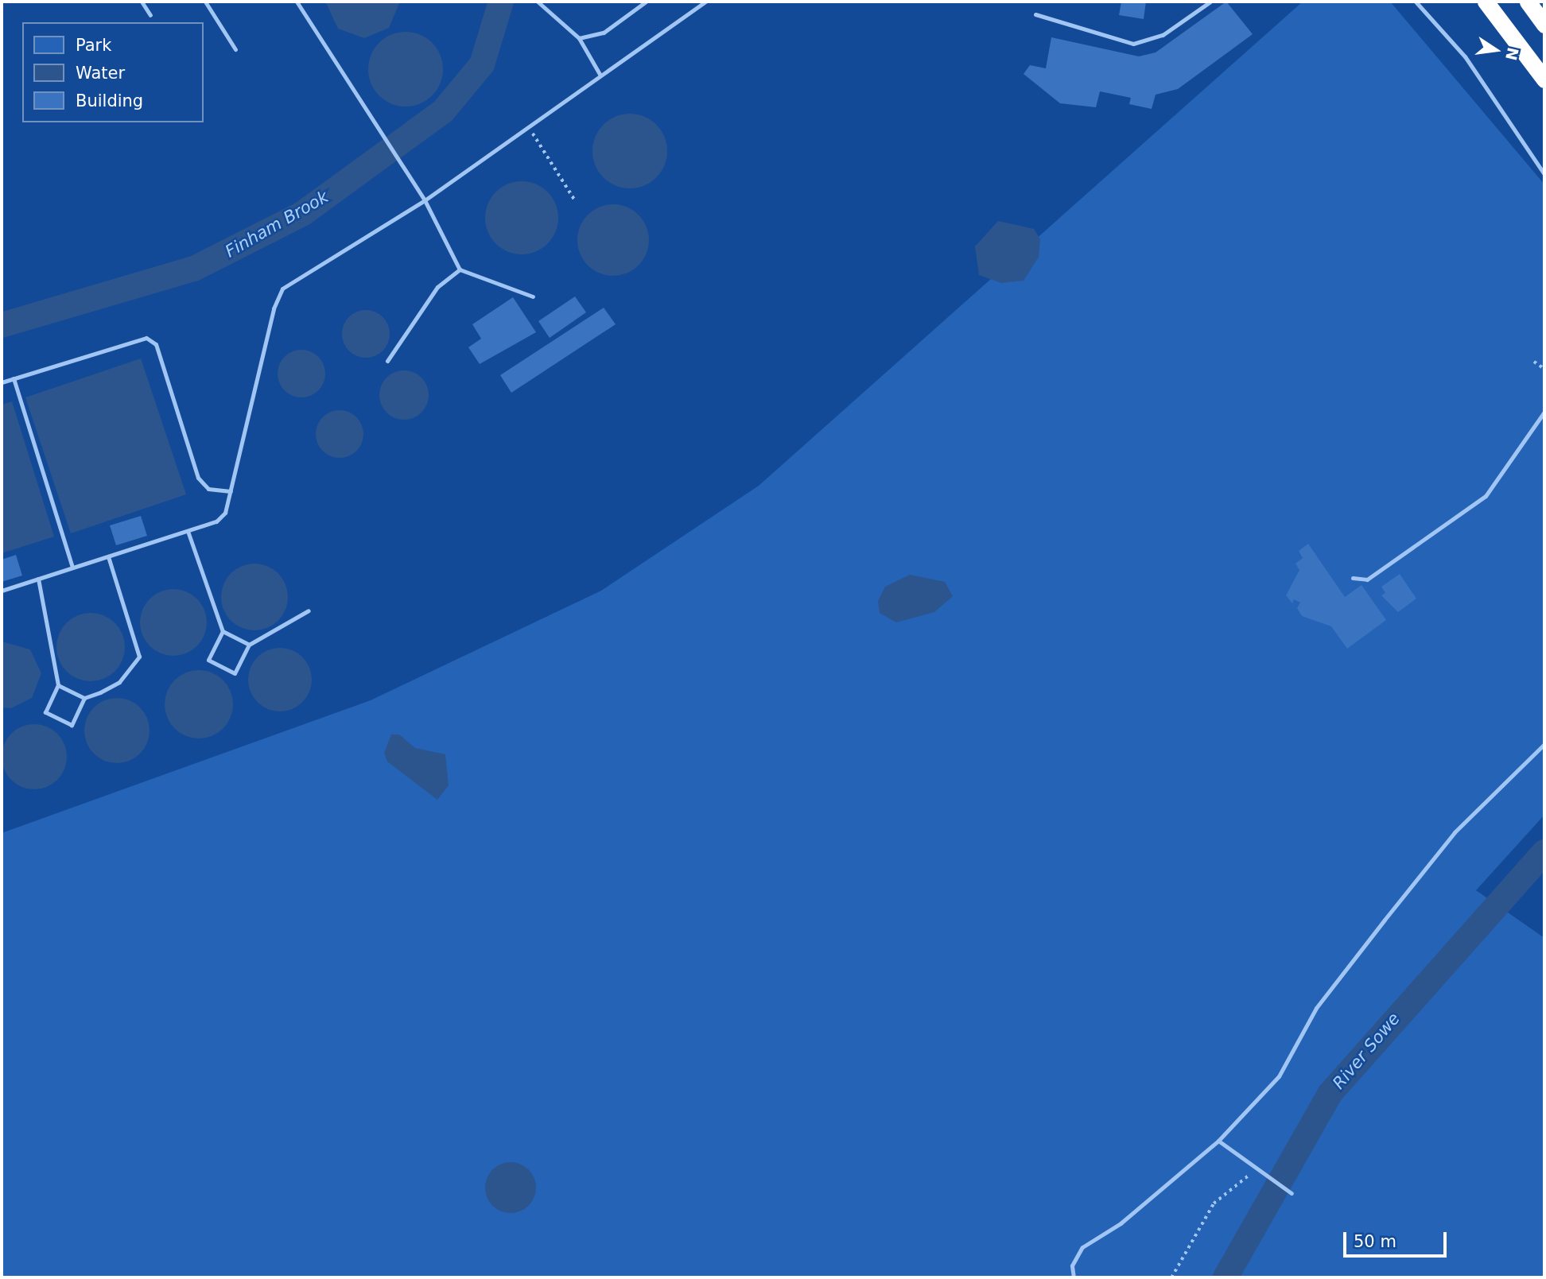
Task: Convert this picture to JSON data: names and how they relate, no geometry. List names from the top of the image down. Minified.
{"water":["Finham Brook","River Sowe"],"legend":["Park","Water","Building"],"scale_bar":"50 m","north":"right"}
